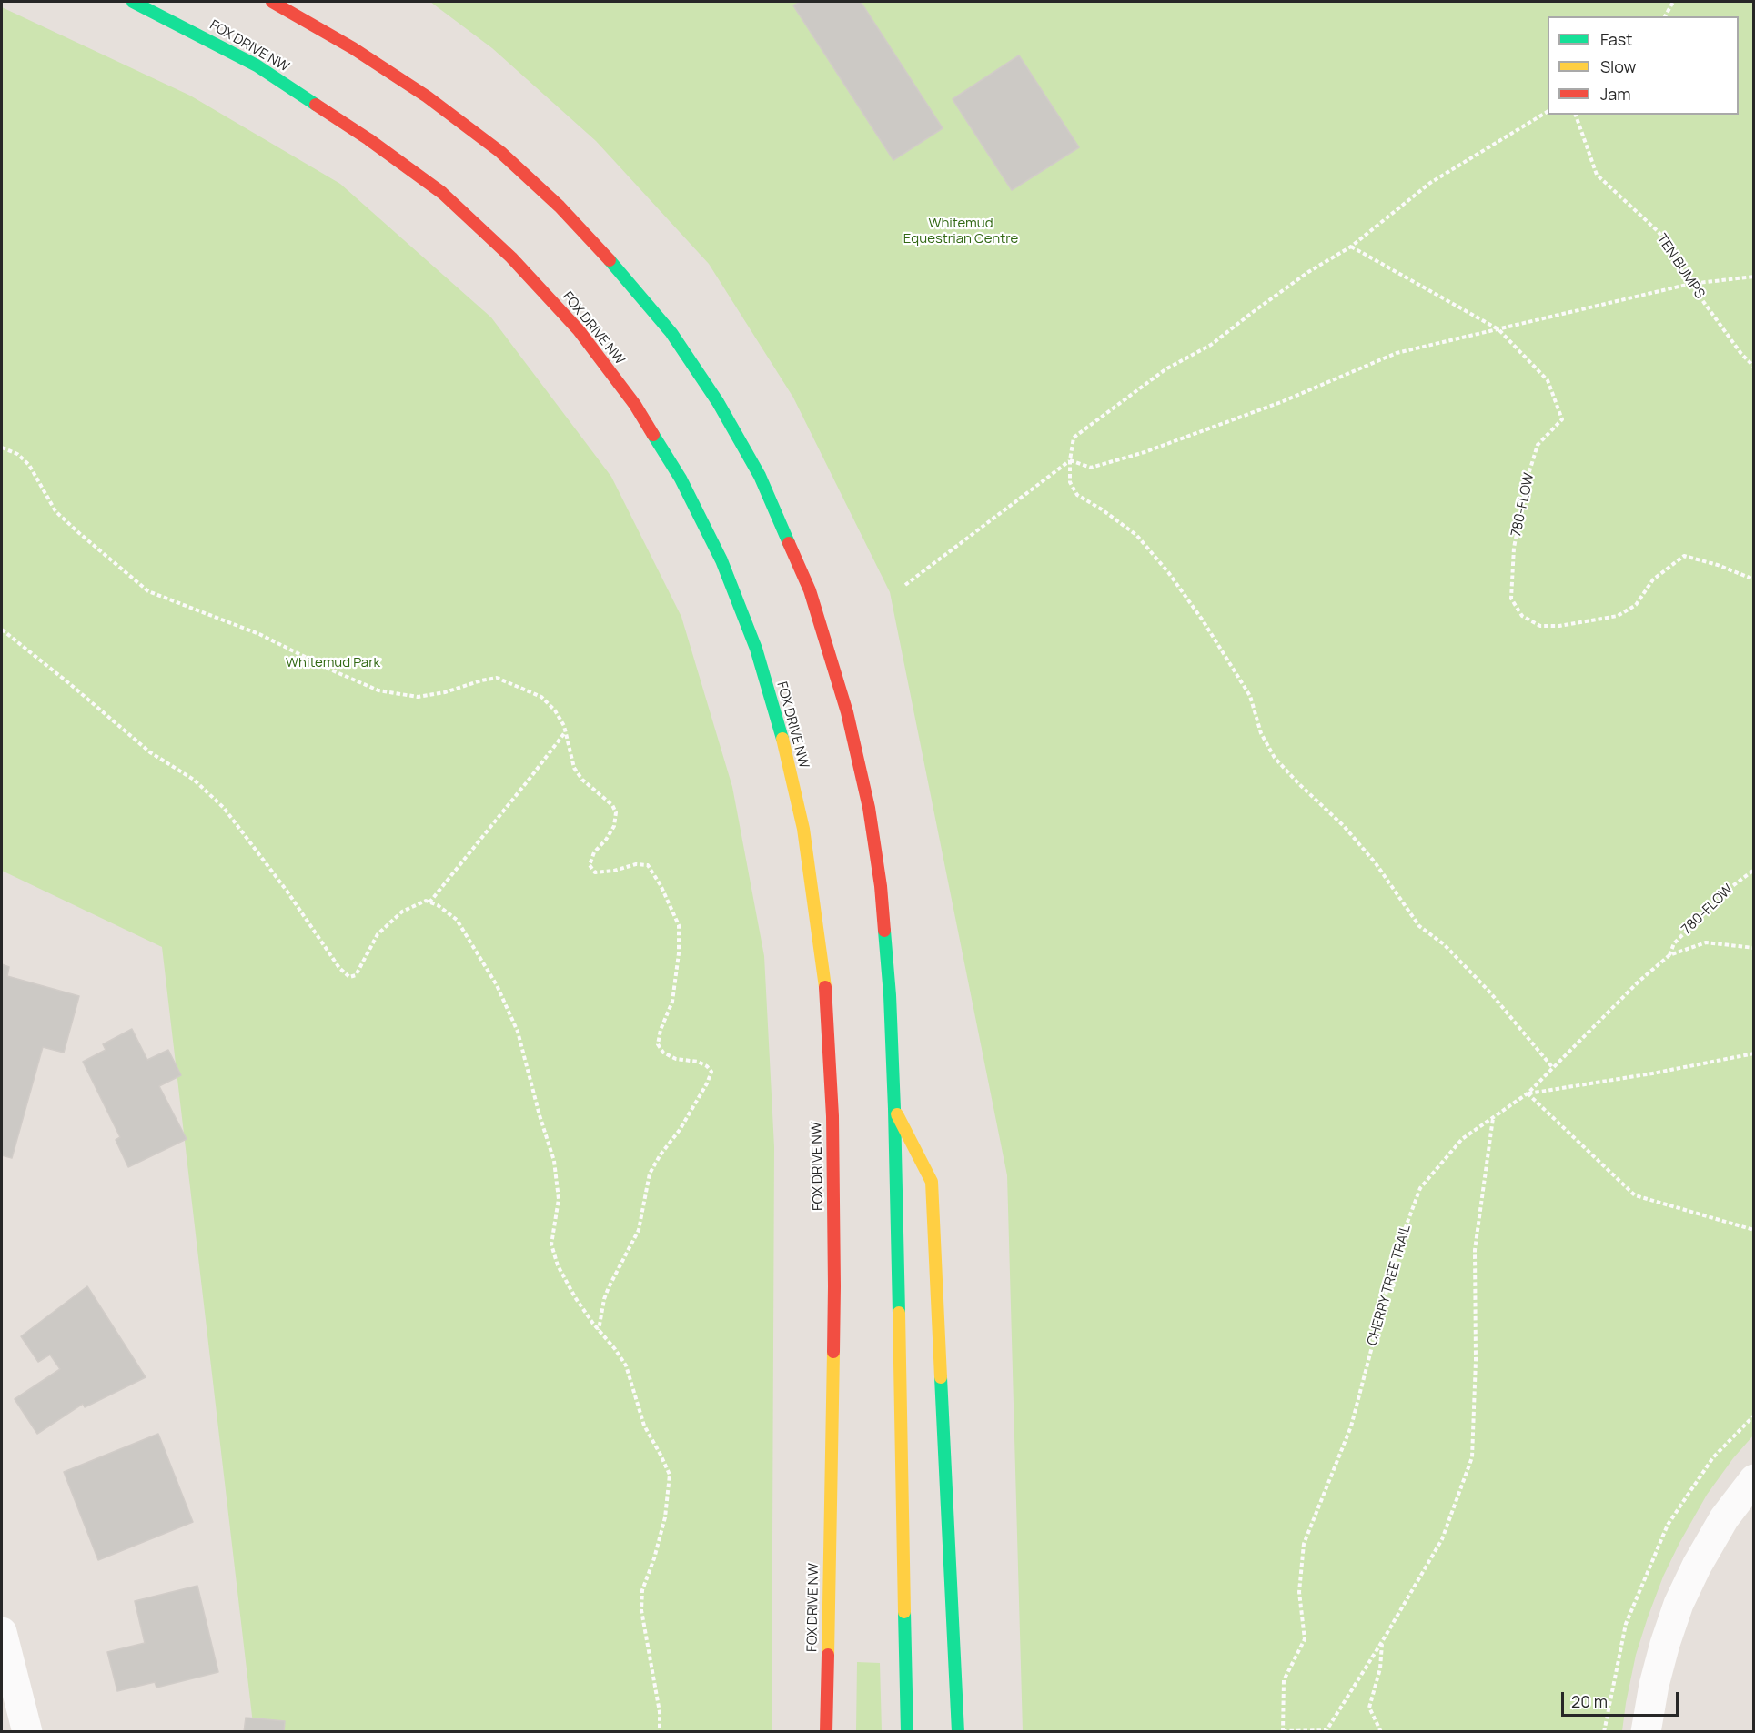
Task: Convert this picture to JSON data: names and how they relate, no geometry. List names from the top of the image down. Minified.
{"streets":{"main road":["FOX DRIVE NW"],"path":["TEN BUMPS","780-FLOW","CHERRY TREE TRAIL"]},"crossings":[["780-FLOW","CHERRY TREE TRAIL"]],"parks":["Whitemud Equestrian Centre","Whitemud Park"],"legend":["Fast","Slow","Jam"],"scale_bar":"20 m"}
